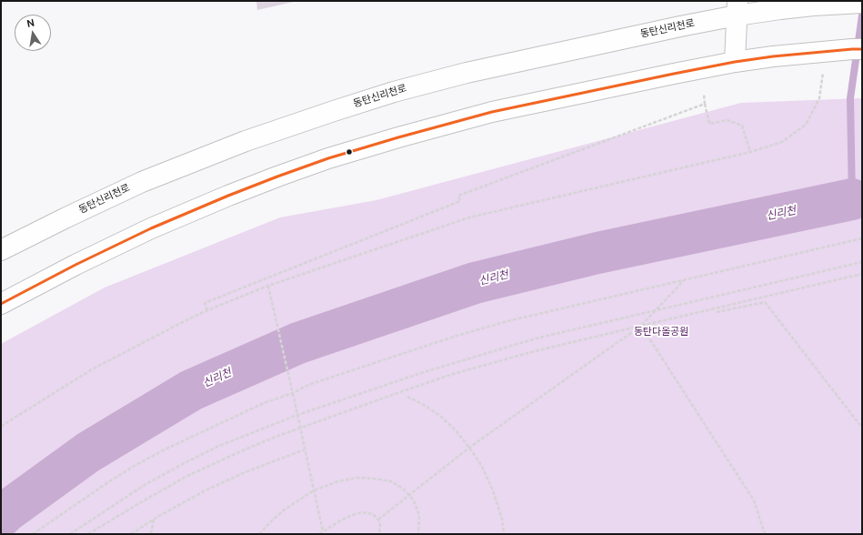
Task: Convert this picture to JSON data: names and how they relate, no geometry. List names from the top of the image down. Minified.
{"streets":{"main road":["동탄신리천로"]},"water":["신리천"],"parks":["동탄다올공원"],"north":"top"}
